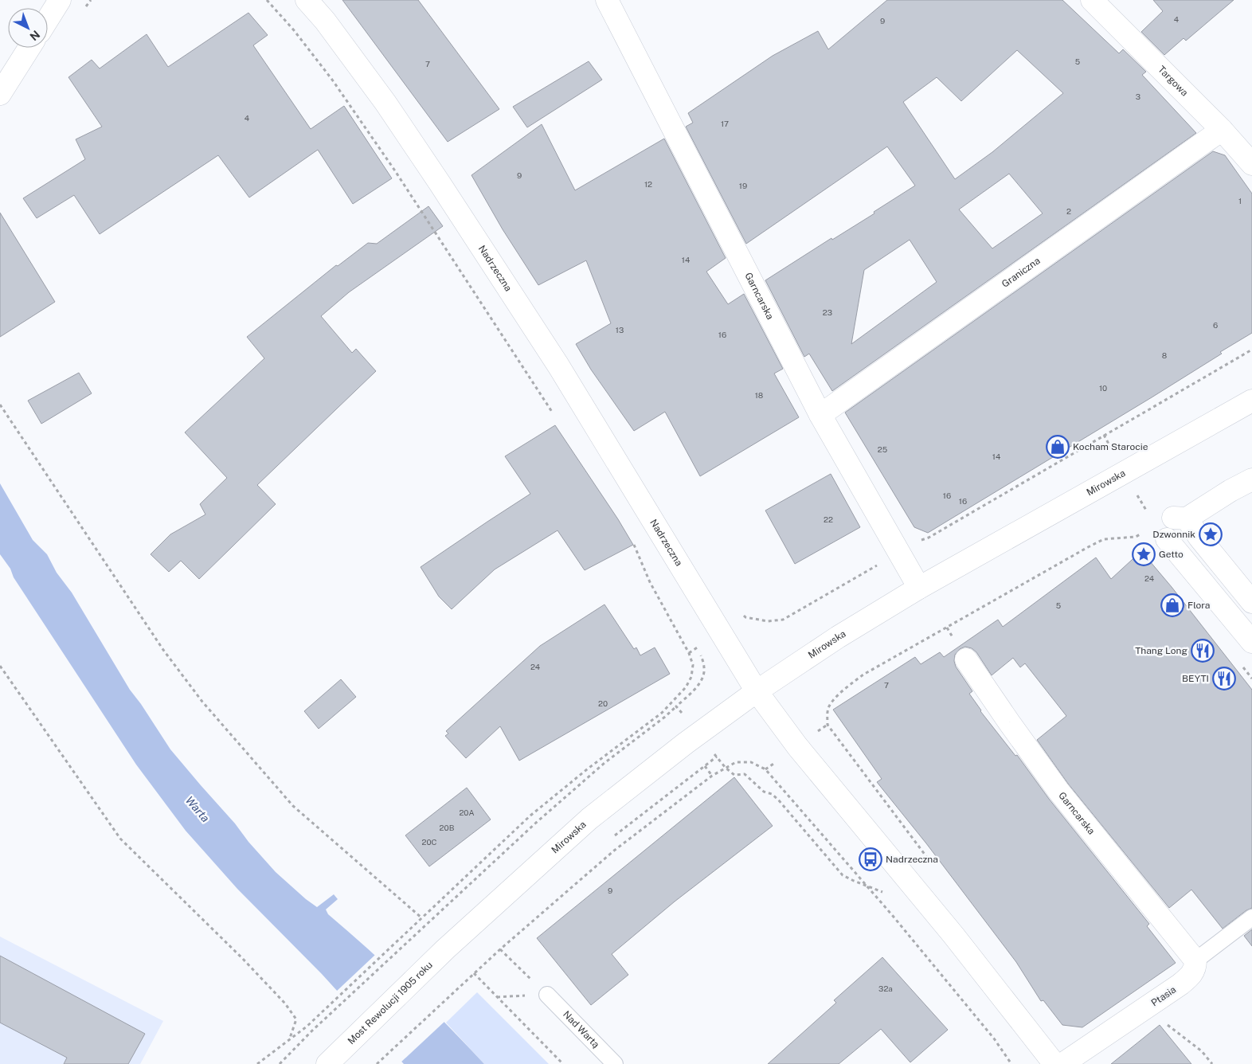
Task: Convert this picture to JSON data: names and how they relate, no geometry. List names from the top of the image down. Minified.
{"streets":{"street":["Targowa","Nadrzeczna","Graniczna","Garncarska","Mirowska","Ptasia","Most Rewolucji 1905 roku"],"lane":["Nad Wartą"]},"crossings":[["Targowa","Graniczna"],["Nadrzeczna","Mirowska"],["Graniczna","Garncarska"],["Garncarska","Mirowska"],["Garncarska","Ptasia"],["Mirowska","Most Rewolucji 1905 roku"]],"water":["Warta"],"places":{"shop":["Kocham Starocie","Flora"],"place":["Dzwonnik","Getto"],"restaurant":["Thang Long","BEYTI"],"bus stop":["Nadrzeczna"]},"house_numbers":["4","9","5","7","3","4","17","9","12","19","1","2","14","23","6","13","16","8","10","18","25","14","16","16","22","24","5","24","7","20","20A","20B","20C","9","32a"],"north":"bottom right"}
